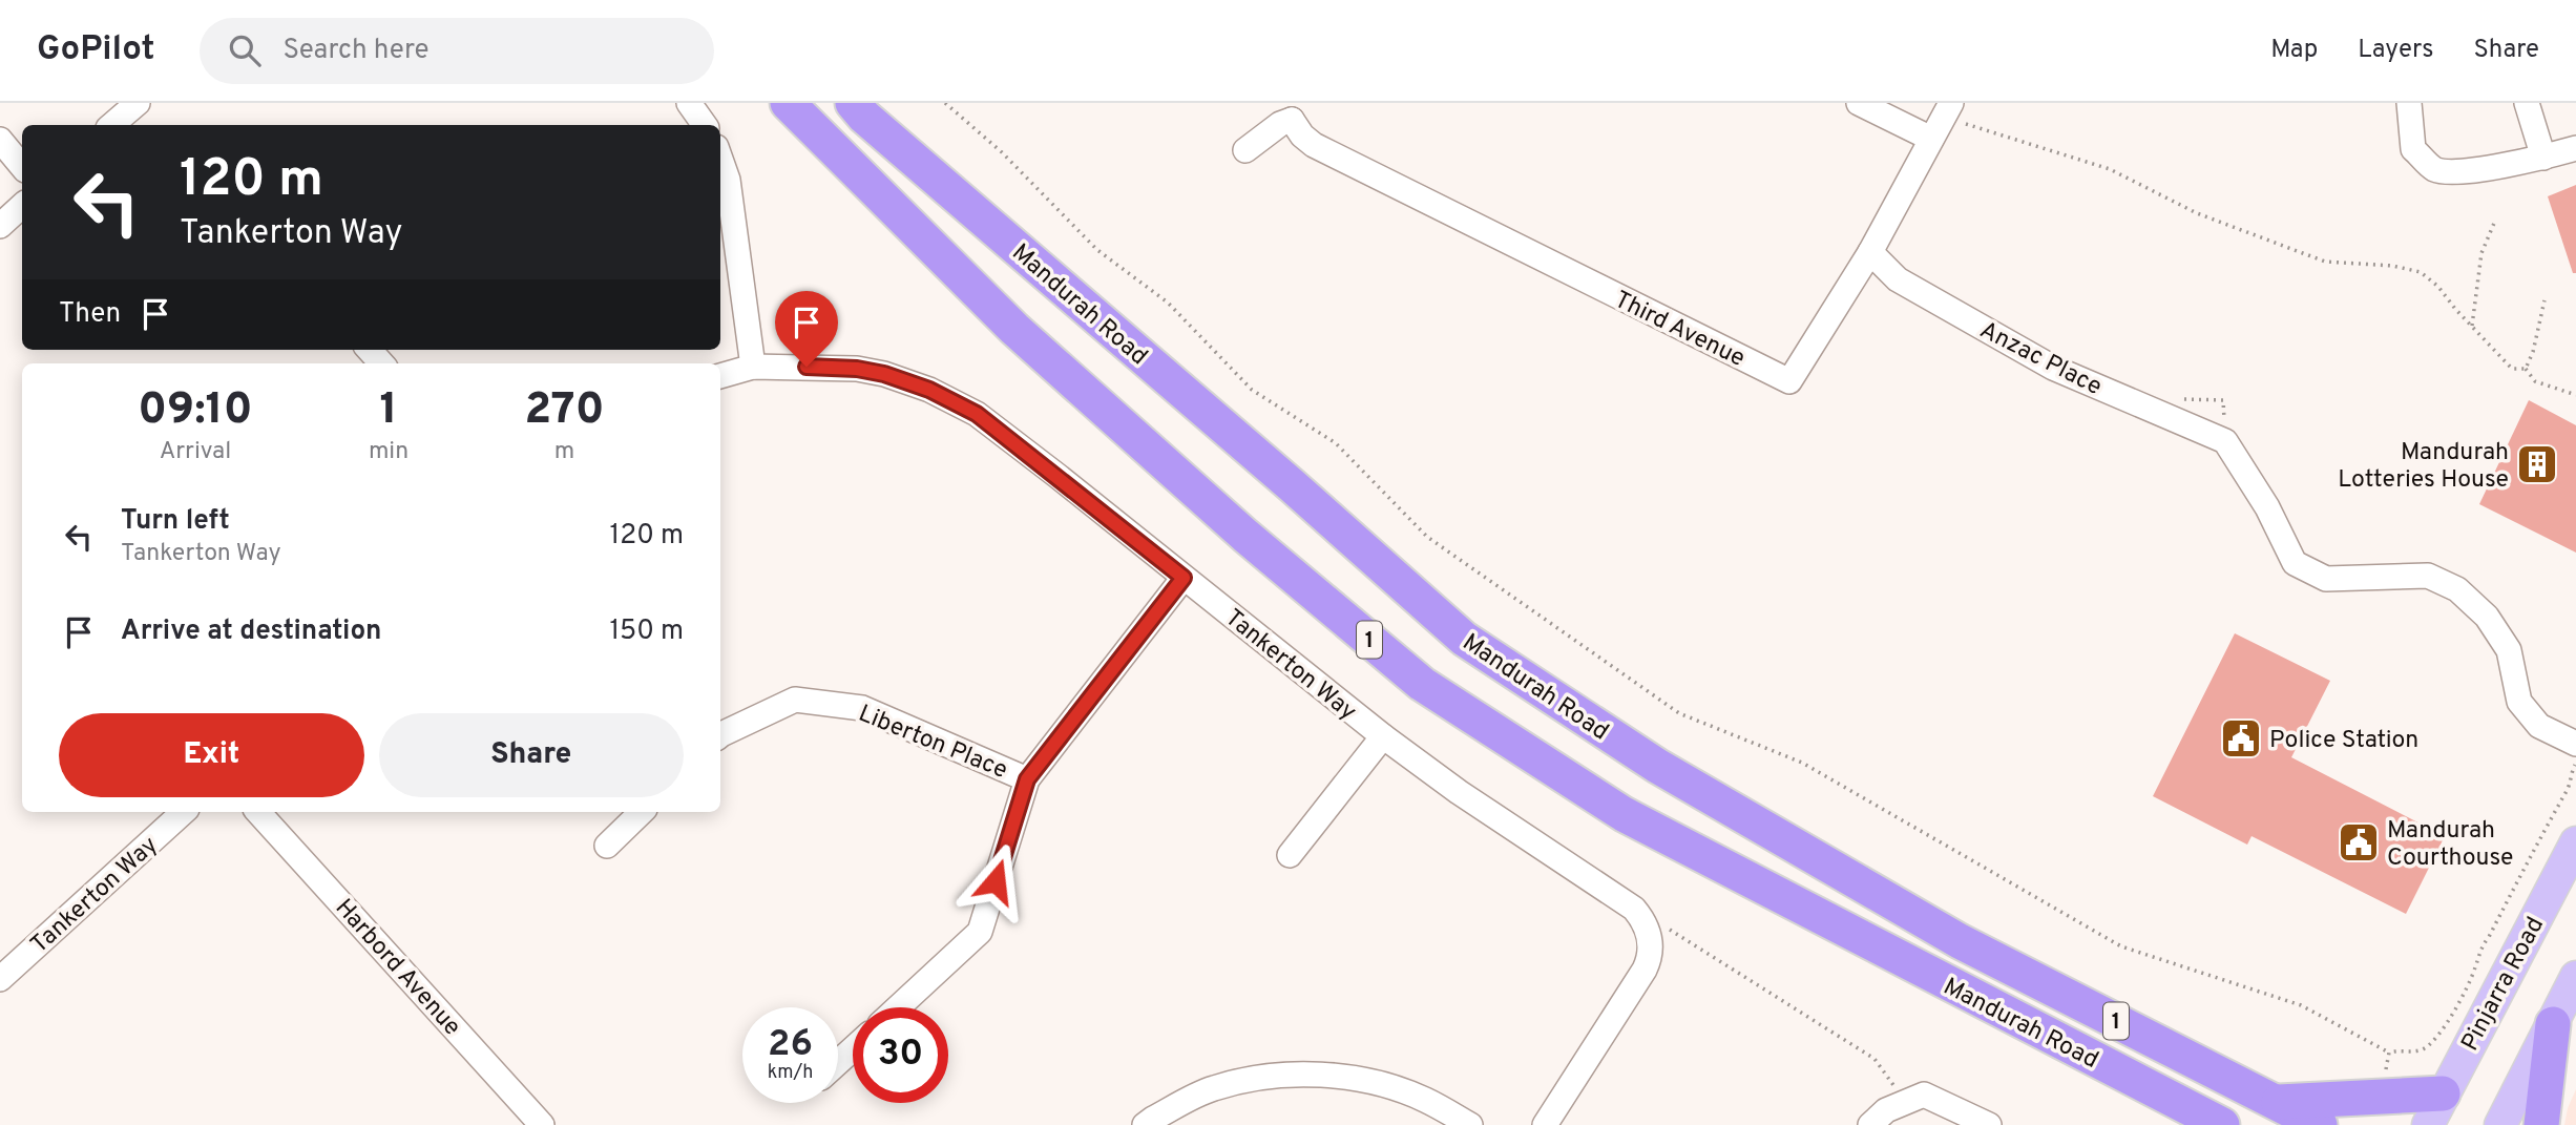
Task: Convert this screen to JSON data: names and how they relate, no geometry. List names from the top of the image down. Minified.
{"streets":{"highway":["Mandurah Road","1"],"main road":["Pinjarra Road"],"street":["Third Avenue","Anzac Place","Tankerton Way","Liberton Place","Harbord Avenue"]},"crossings":[["Third Avenue","Anzac Place"]],"places":{"building":["Mandurah Lotteries House"],"public building":["Police Station","Mandurah Courthouse"]},"page":{"header":"GoPilot","search":"Search here","nav":["Map","Layers","Share"],"turn":["120 m","Tankerton Way"],"then":"Then","eta":["09:10","Arrival","1","min","270","m"],"list":[{"name":"Turn left","note":"Tankerton Way","value":"120 m"},{"name":"Arrive at destination","value":"150 m"}],"buttons":["Exit","Share"],"speed":"26 km/h","limit":"30"}}
